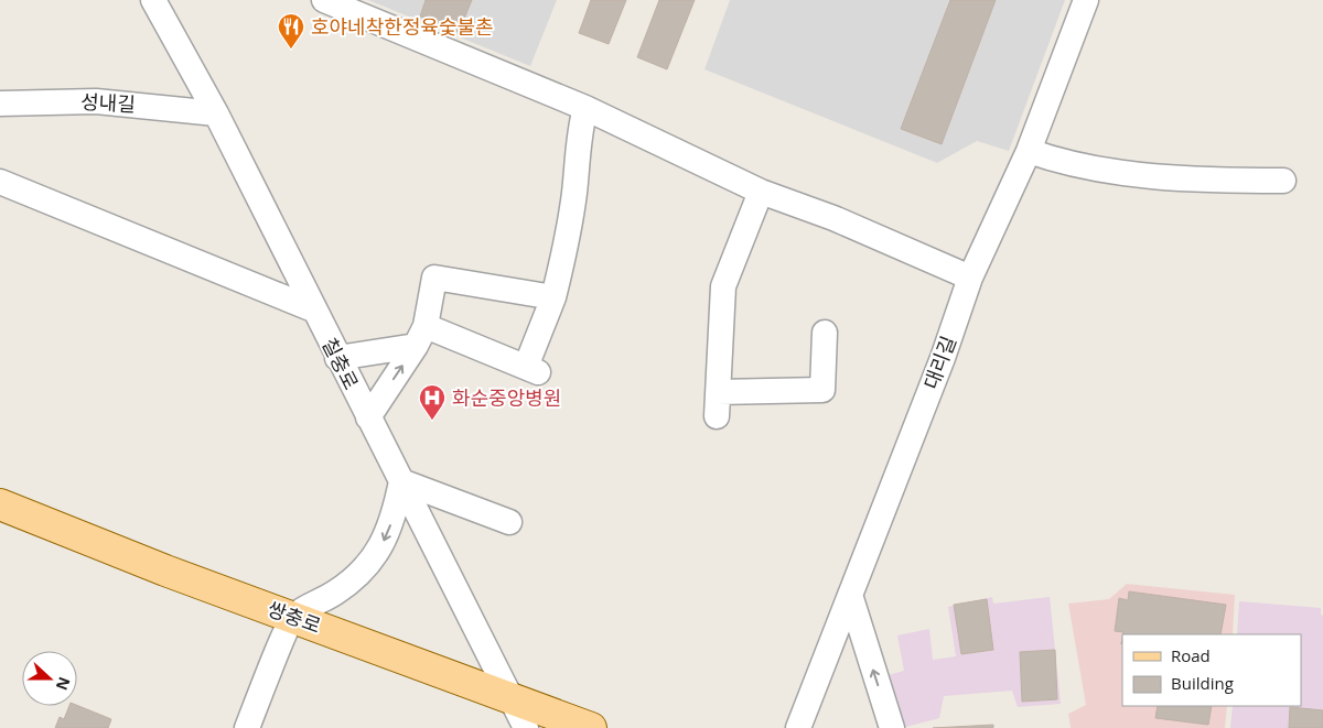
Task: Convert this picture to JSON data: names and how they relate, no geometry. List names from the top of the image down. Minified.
{"streets":{"main road":["쌍충로"],"street":["성내길","대리길","칠충로"]},"crossings":[["성내길","칠충로"],["칠충로","쌍충로"]],"places":{"restaurant":["호야네착한정육숯불촌"],"hospital":["화순중앙병원"]},"legend":["Road","Building"],"north":"right"}
